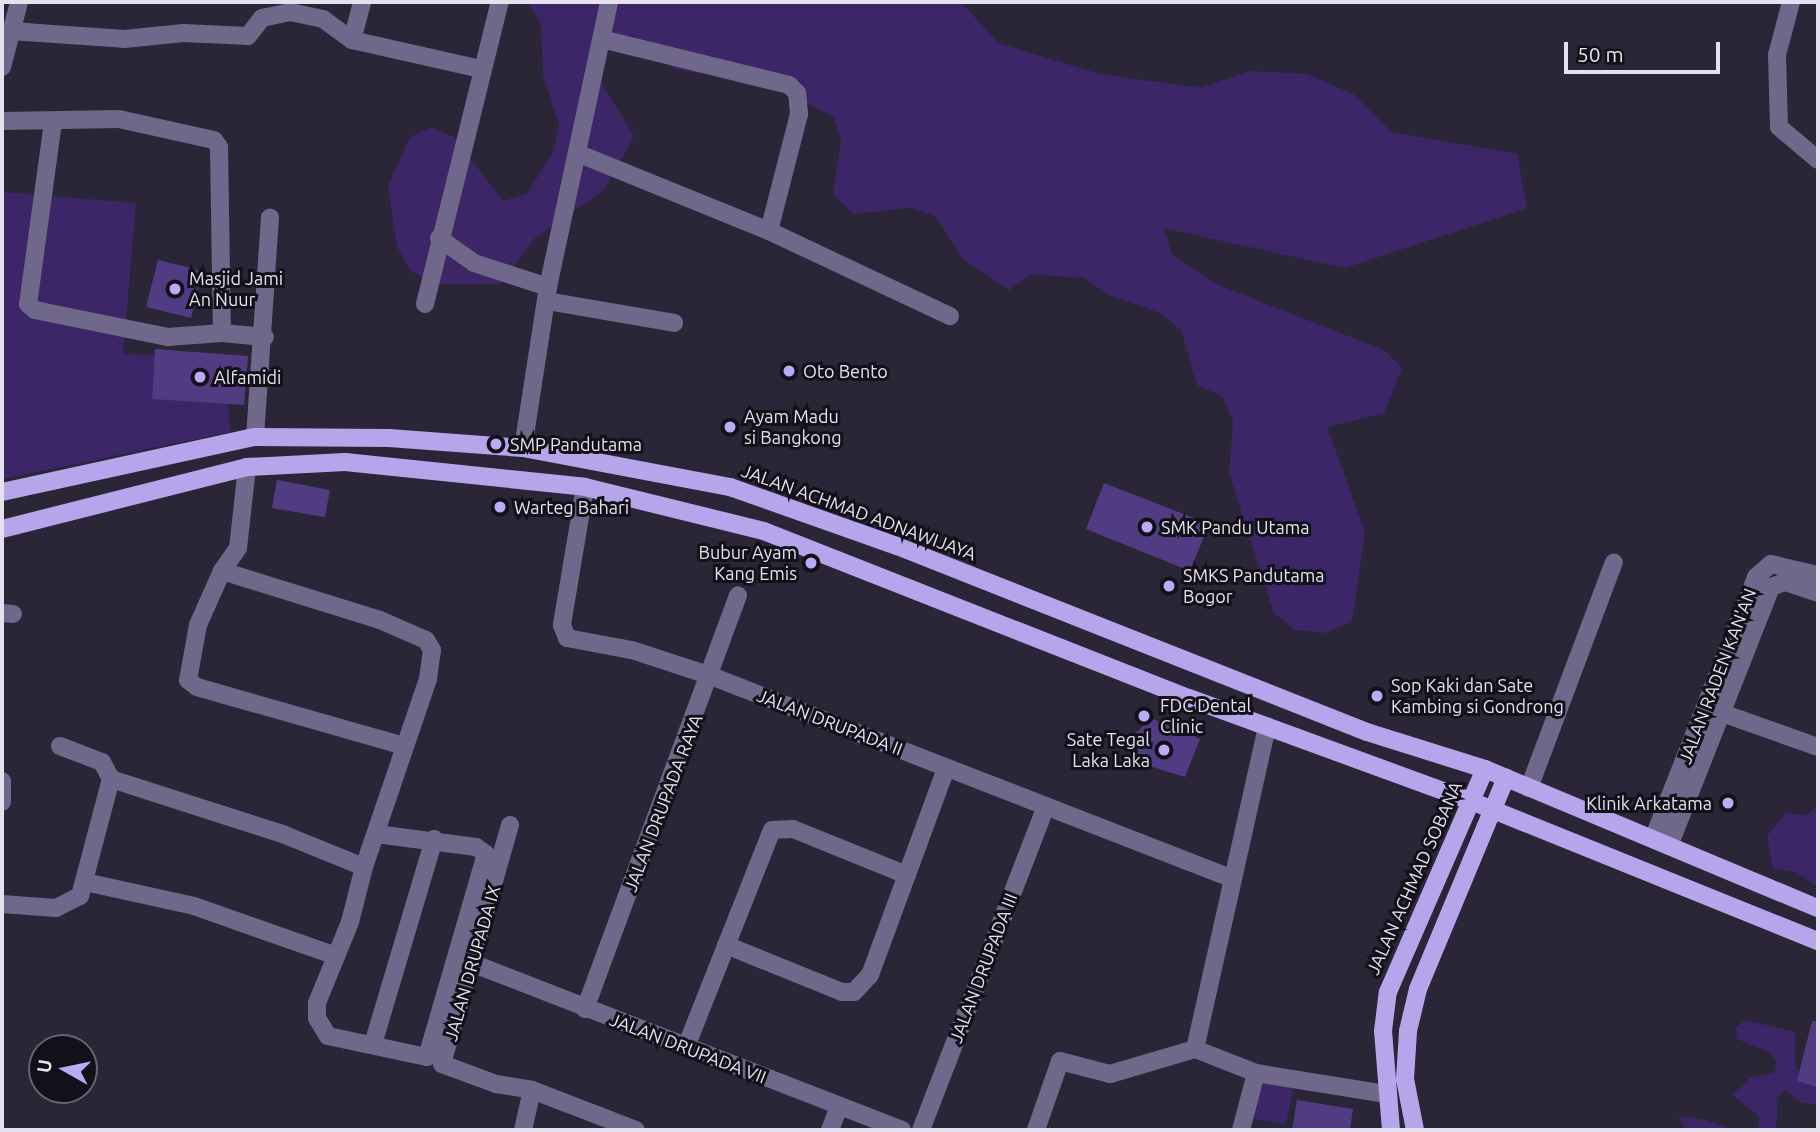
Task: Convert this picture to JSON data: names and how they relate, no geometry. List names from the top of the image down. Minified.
{"streets":{"main road":["JALAN ACHMAD ADNAWIJAYA","JALAN ACHMAD SOBANA"],"street":["JALAN RADEN KAN'AN","JALAN DRUPADA II","JALAN DRUPADA RAYA","JALAN DRUPADA IX","JALAN DRUPADA III","JALAN DRUPADA VII"]},"crossings":[["JALAN ACHMAD ADNAWIJAYA","JALAN RADEN KAN'AN"],["JALAN ACHMAD ADNAWIJAYA","JALAN ACHMAD SOBANA"],["JALAN DRUPADA II","JALAN DRUPADA RAYA"],["JALAN DRUPADA II","JALAN DRUPADA III"],["JALAN DRUPADA RAYA","JALAN DRUPADA VII"],["JALAN DRUPADA IX","JALAN DRUPADA VII"]],"places":["Masjid Jami An Nuur","Oto Bento","Alfamidi","Ayam Madu si Bangkong","SMP Pandutama","Warteg Bahari","SMK Pandu Utama","Bubur Ayam Kang Emis","SMKS Pandutama Bogor","Sop Kaki dan Sate Kambing si Gondrong","FDC Dental Clinic","Sate Tegal Laka Laka","Klinik Arkatama"],"scale_bar":"50 m","north":"left"}
